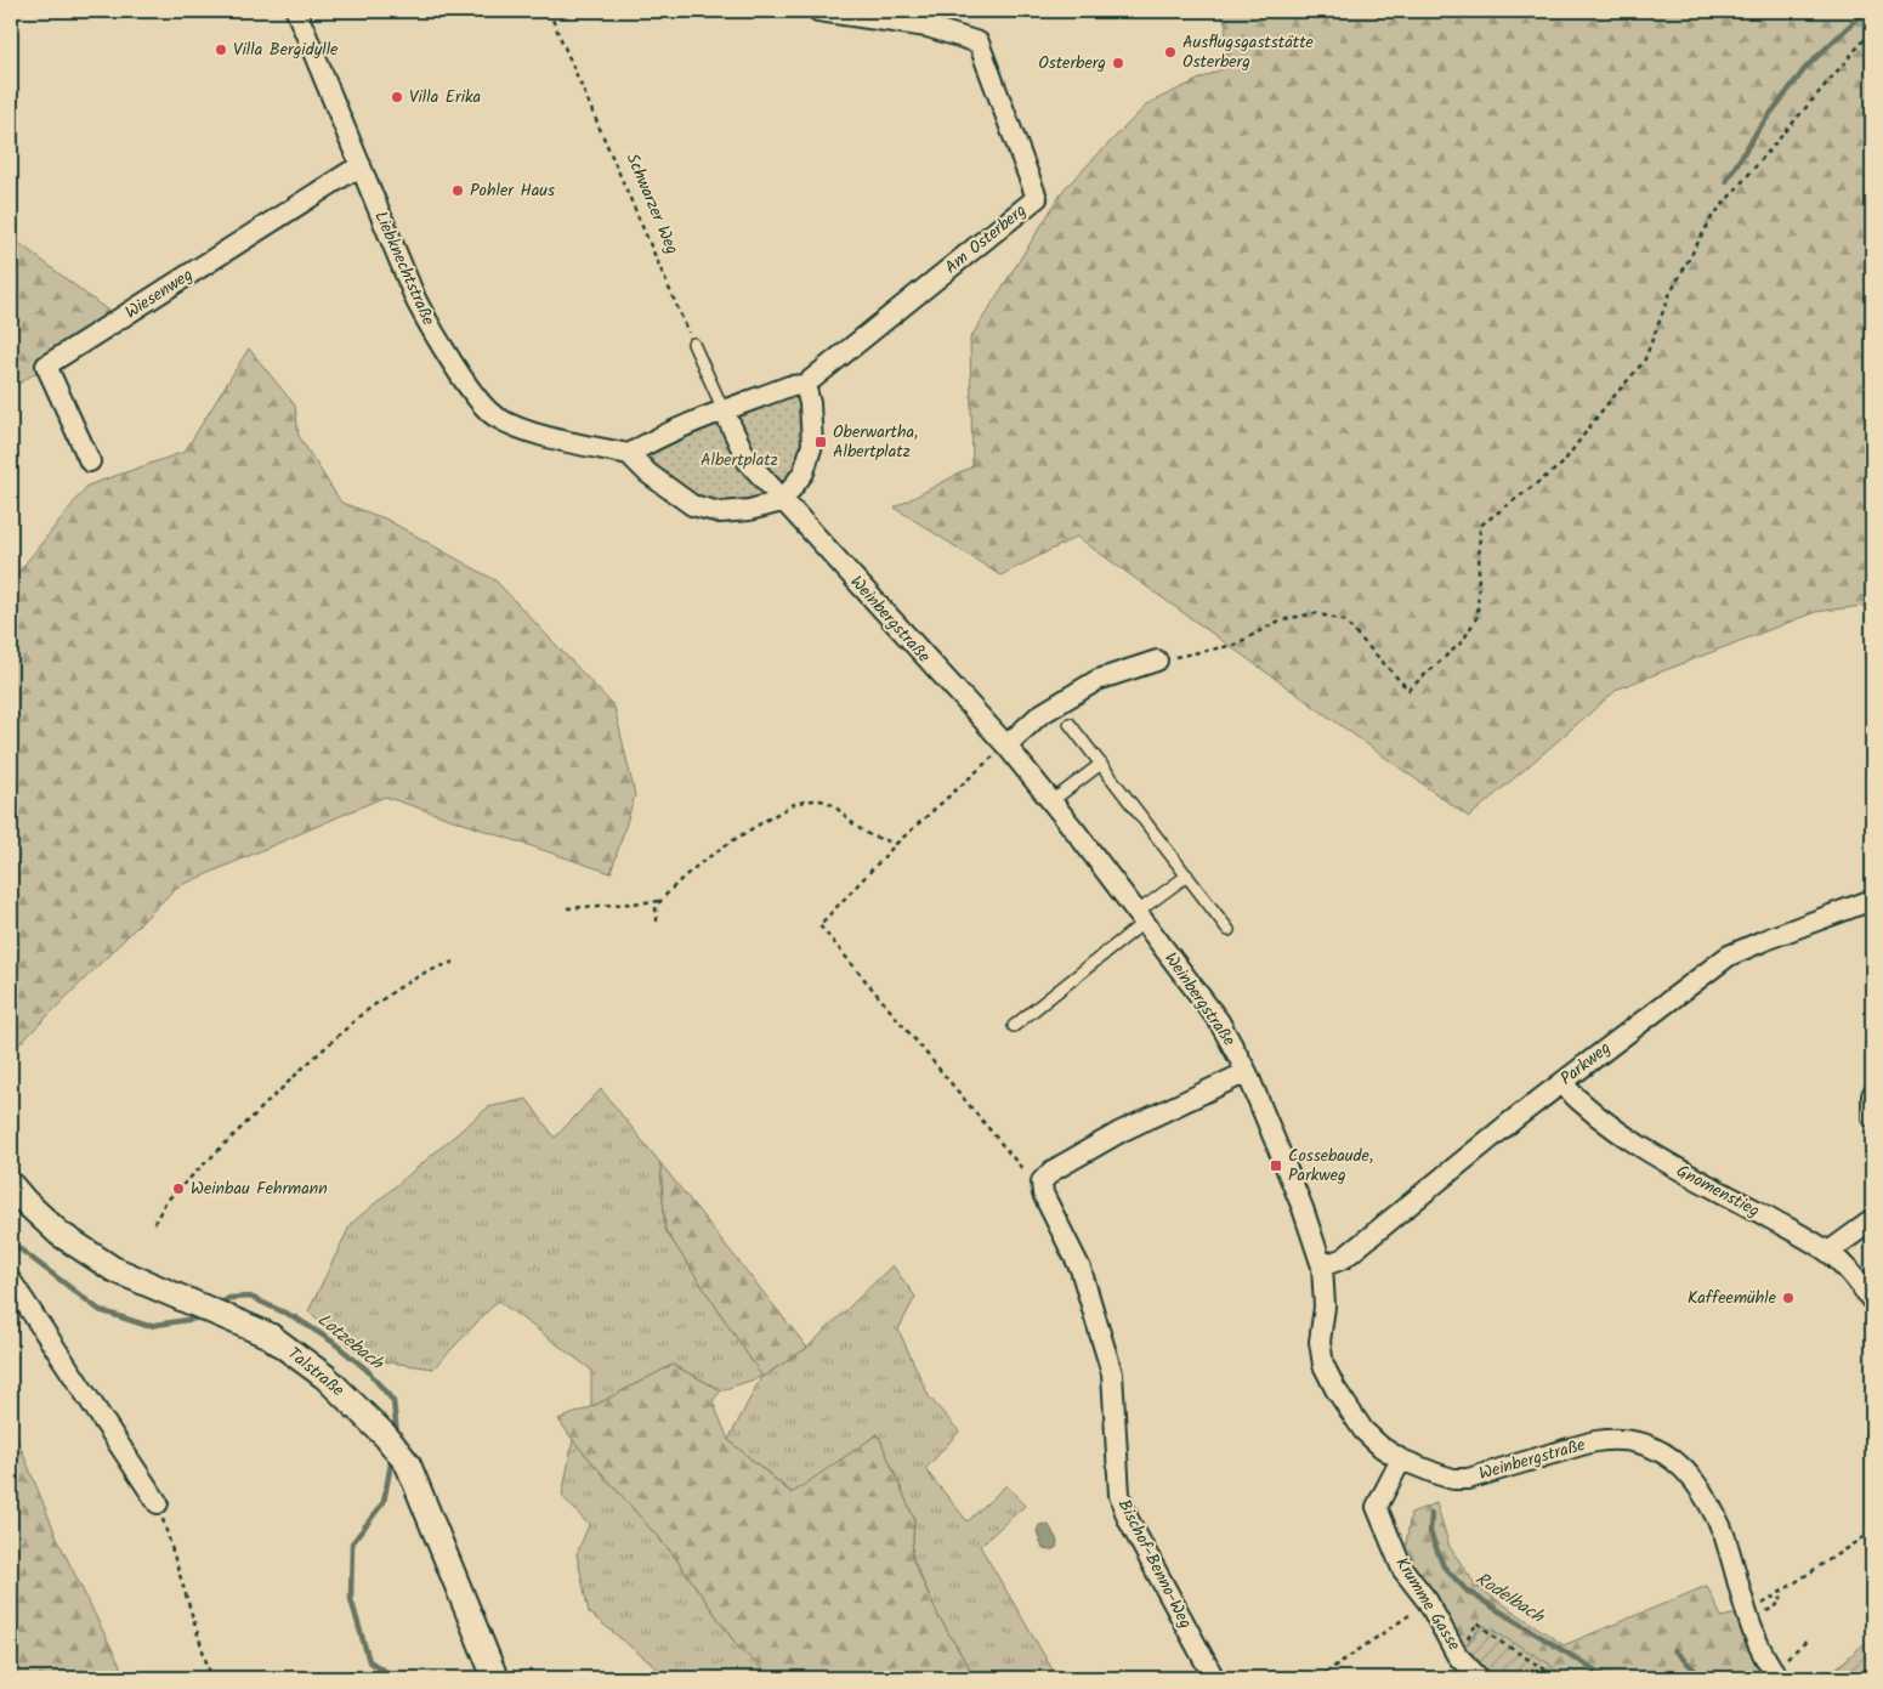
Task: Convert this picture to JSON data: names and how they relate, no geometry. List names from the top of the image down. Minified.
{"streets":{"street":["Am Osterberg","Liebknechtstraße","Wiesenweg","Weinbergstraße","Parkweg","Gnomenstieg","Talstraße","Bischof-Benno-Weg","Krumme Gasse"],"path":["Schwarzer Weg"]},"crossings":[["Liebknechtstraße","Wiesenweg"],["Weinbergstraße","Parkweg"],["Weinbergstraße","Bischof-Benno-Weg"],["Weinbergstraße","Krumme Gasse"],["Parkweg","Gnomenstieg"]],"water":["Lotzebach","Rodelbach"],"parks":["Albertplatz"],"places":{"other":["Villa Bergidylle","Ausflugsgaststätte Osterberg","Osterberg","Villa Erika","Pohler Haus","Weinbau Fehrmann","Kaffeemühle"],"transit":["Oberwartha, Albertplatz","Cossebaude, Parkweg"]}}
